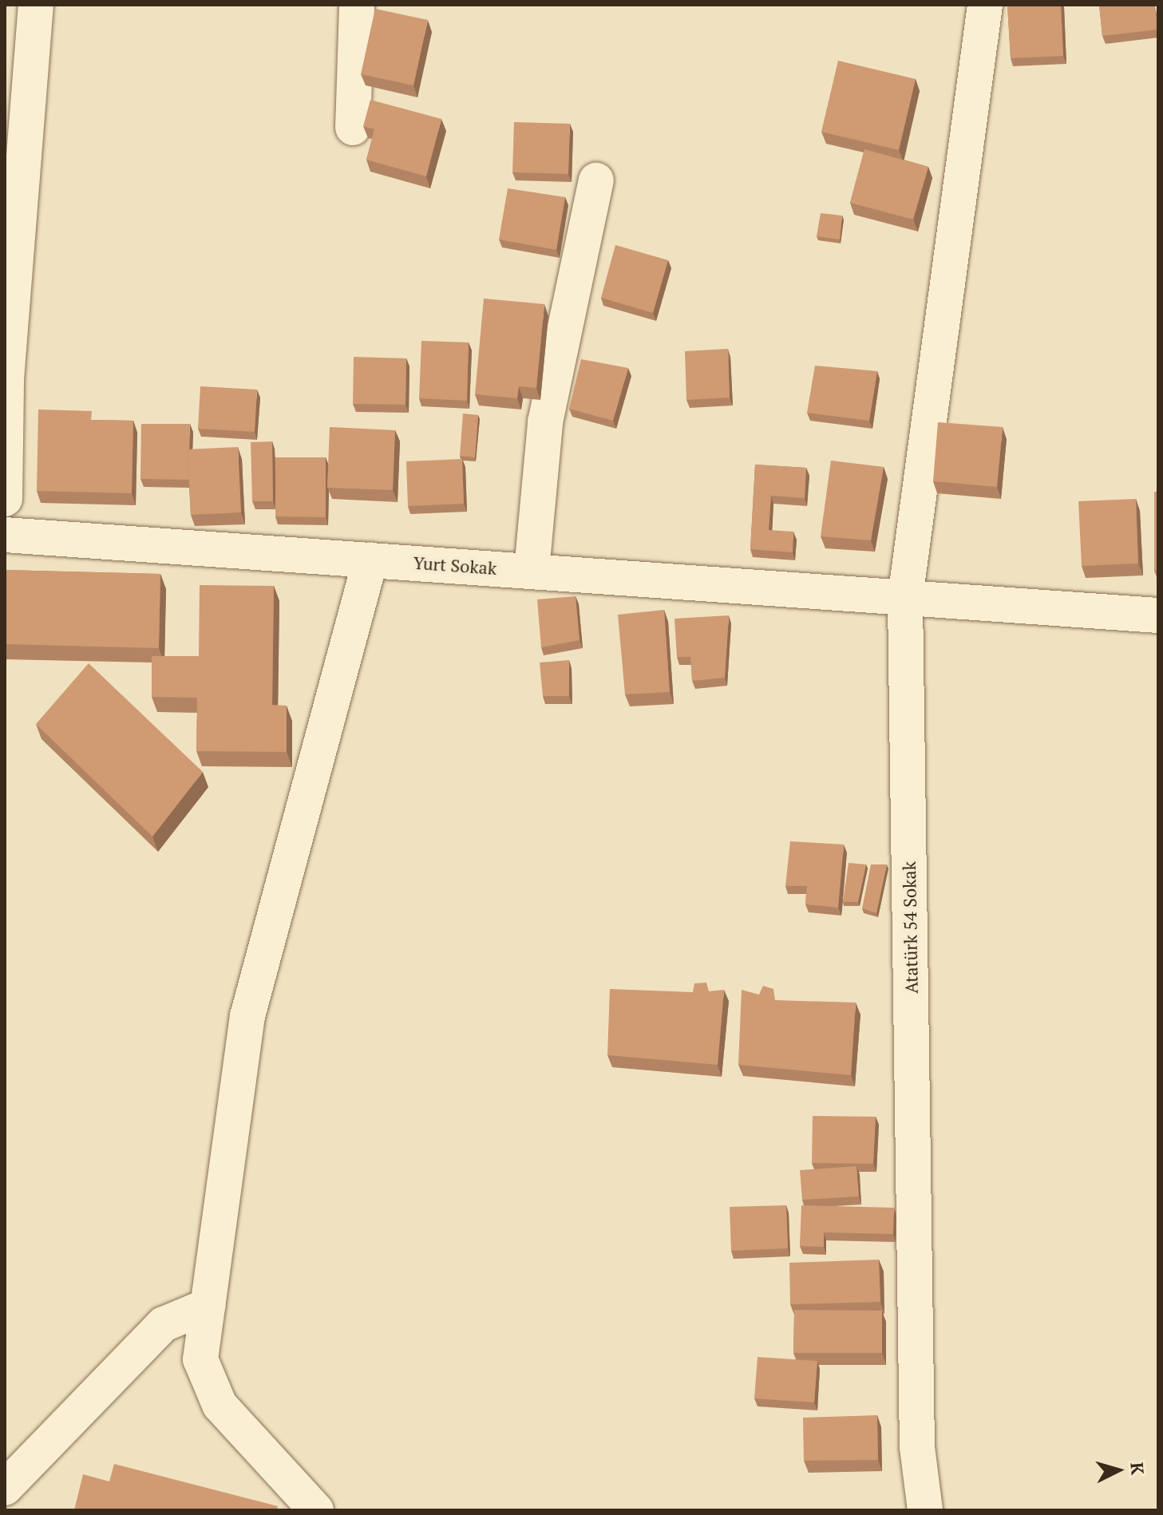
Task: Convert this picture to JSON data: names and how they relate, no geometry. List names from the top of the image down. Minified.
{"streets":{"street":["Yurt Sokak","Atatürk 54 Sokak"]},"crossings":[["Yurt Sokak","Atatürk 54 Sokak"]],"north":"right"}
